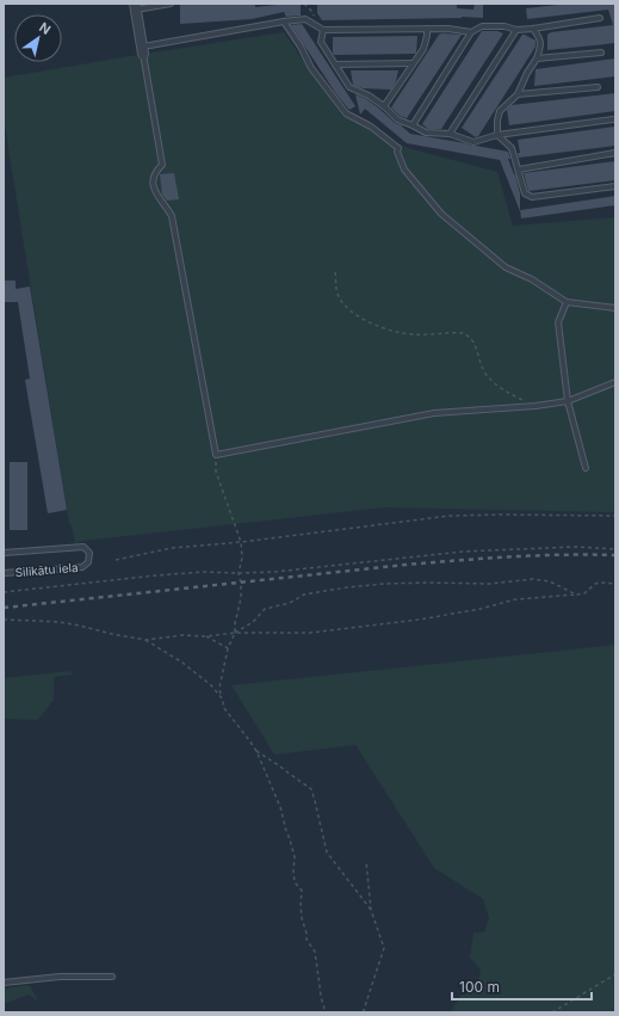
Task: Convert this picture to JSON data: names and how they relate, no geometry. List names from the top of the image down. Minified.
{"streets":{"lane":["Silikātu iela"]},"scale_bar":"100 m","north":"top right"}
